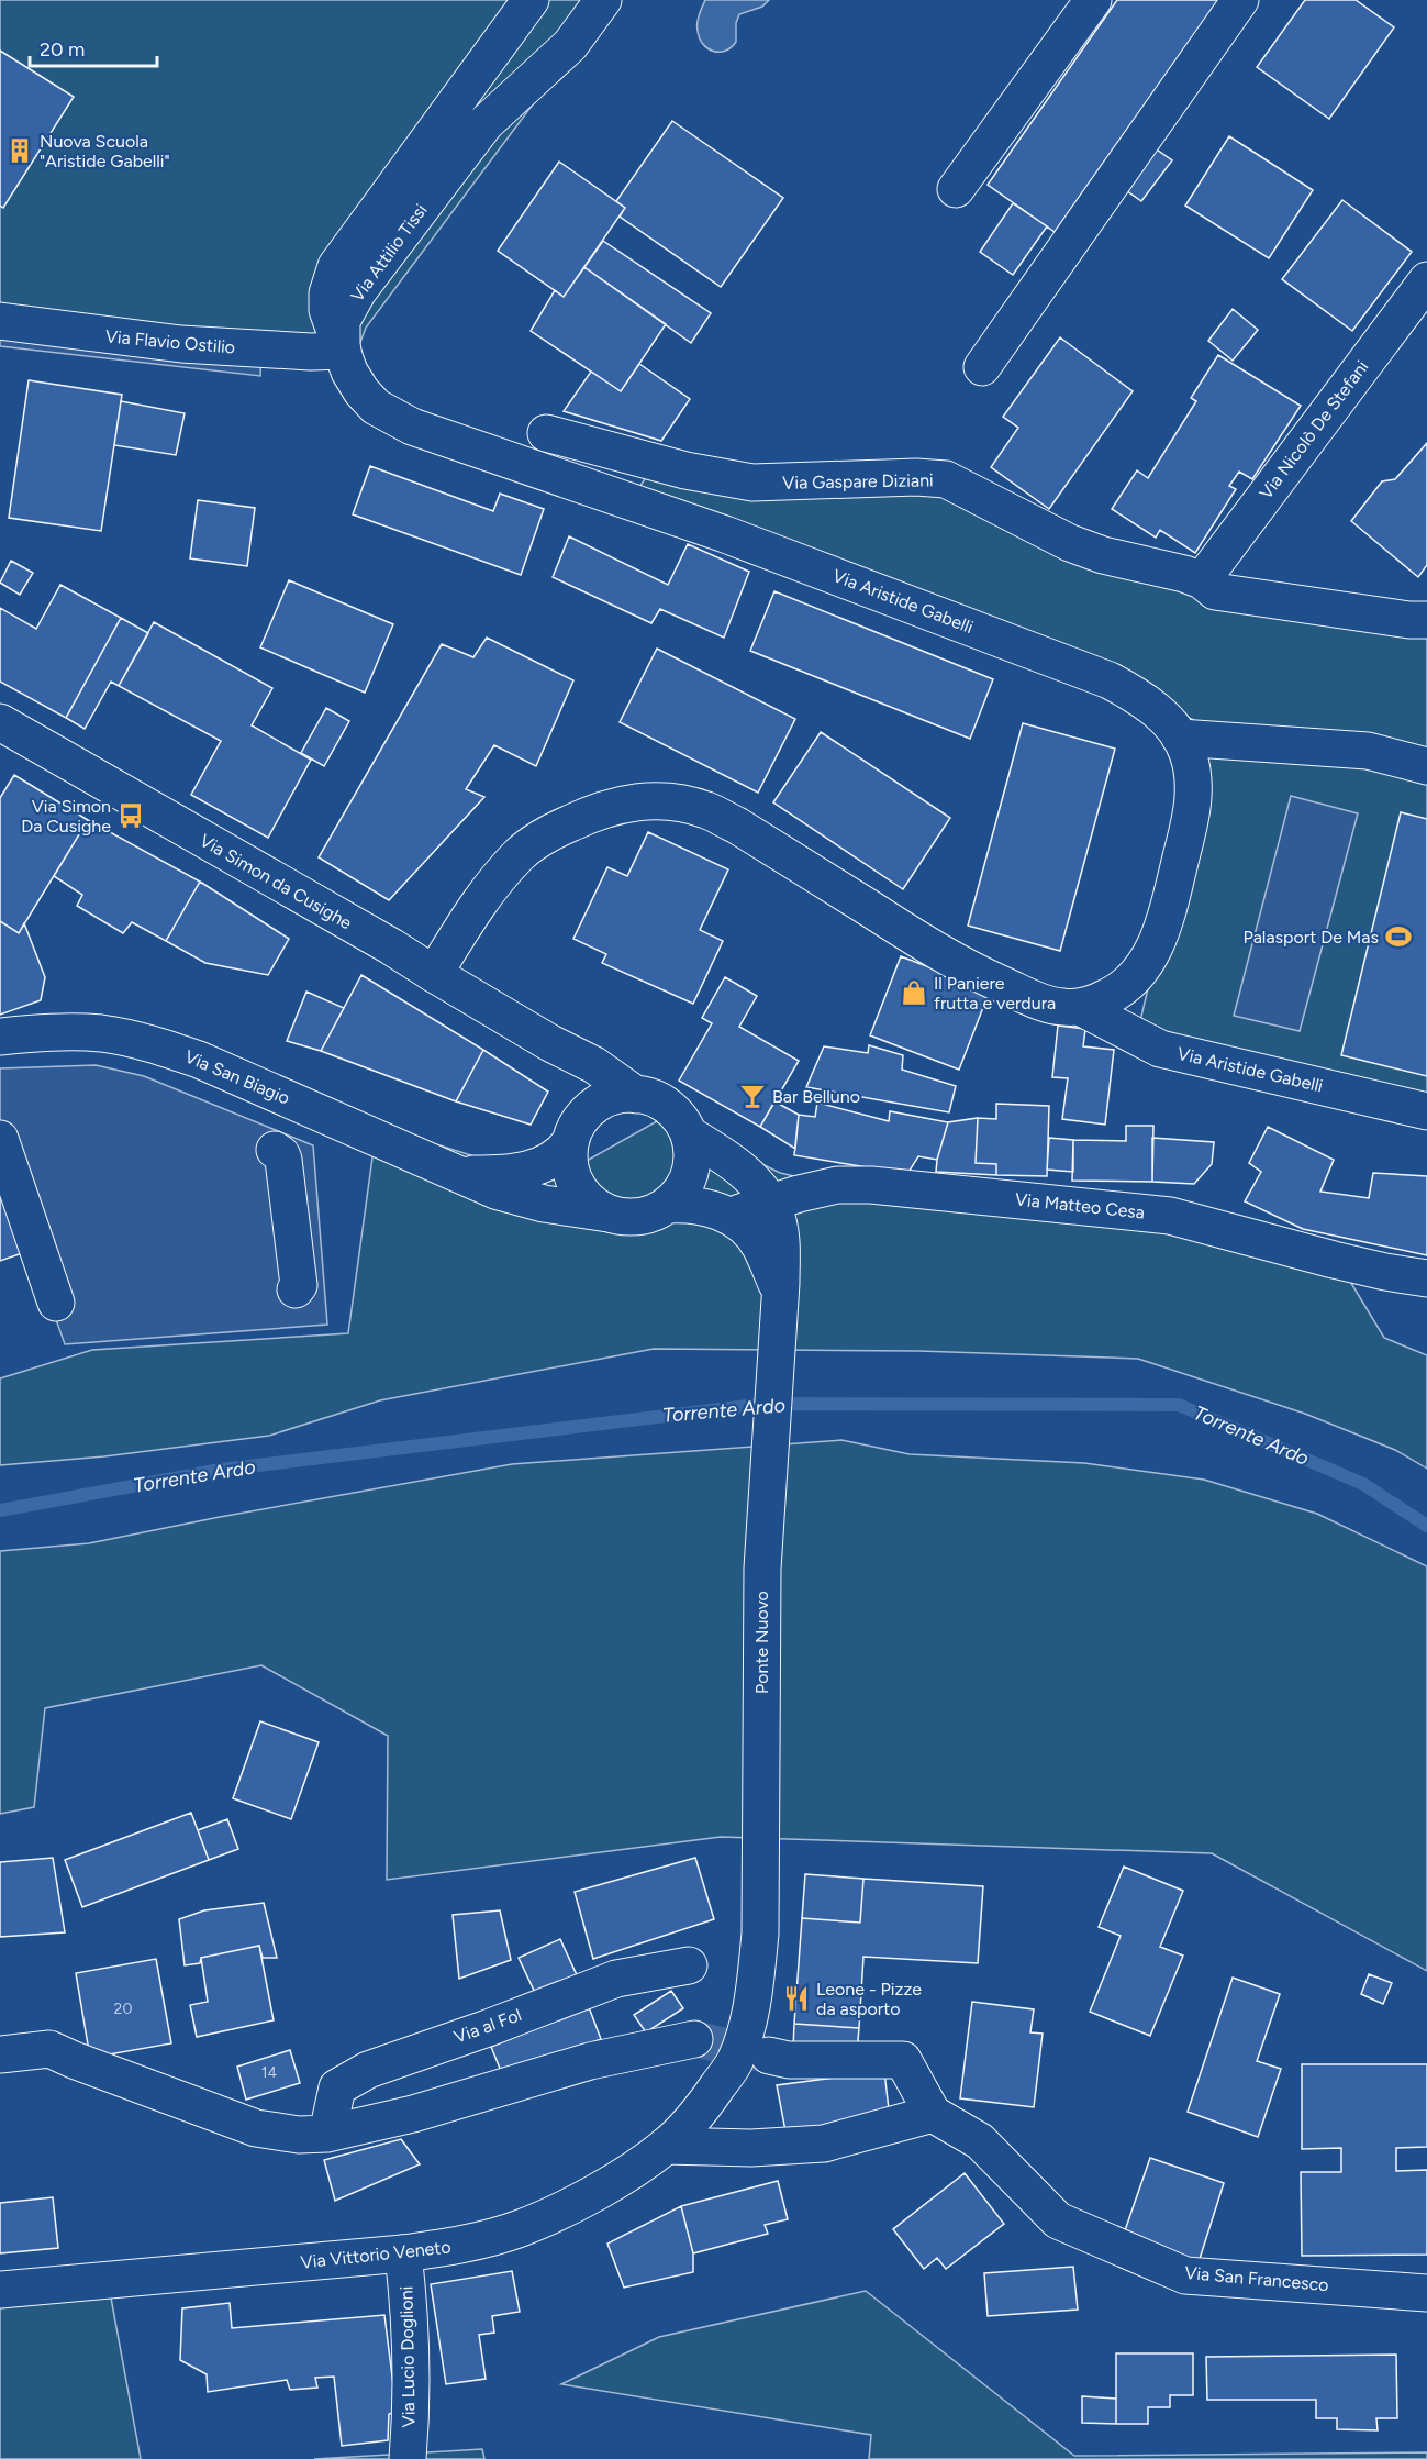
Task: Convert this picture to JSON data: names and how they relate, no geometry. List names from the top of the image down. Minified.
{"streets":{"street":["Via Attilio Tissi","Via Flavio Ostilio","Via Nicolò De Stefani","Via Gaspare Diziani","Via Aristide Gabelli","Via Simon da Cusighe","Via San Biagio","Via Matteo Cesa","Ponte Nuovo","Via al Fol","Via Vittorio Veneto","Via San Francesco","Via Lucio Doglioni"]},"crossings":[["Via Attilio Tissi","Via Flavio Ostilio"],["Via Attilio Tissi","Via Aristide Gabelli"],["Via Flavio Ostilio","Via Aristide Gabelli"],["Via Nicolò De Stefani","Via Gaspare Diziani"],["Via Aristide Gabelli","Via Simon da Cusighe"],["Via Simon da Cusighe","Via San Biagio"],["Via Simon da Cusighe","Via Matteo Cesa"],["Via Simon da Cusighe","Ponte Nuovo"],["Ponte Nuovo","Via Vittorio Veneto"],["Via Vittorio Veneto","Via Lucio Doglioni"]],"water":["Torrente Ardo"],"places":{"building":["Nuova Scuola \"Aristide Gabelli\""],"bus stop":["Via Simon Da Cusighe"],"sports":["Palasport De Mas"],"shop":["Il Paniere frutta e verdura"],"bar":["Bar Belluno"],"restaurant":["Leone - Pizze da asporto"]},"house_numbers":["20","14"],"scale_bar":"20 m"}
